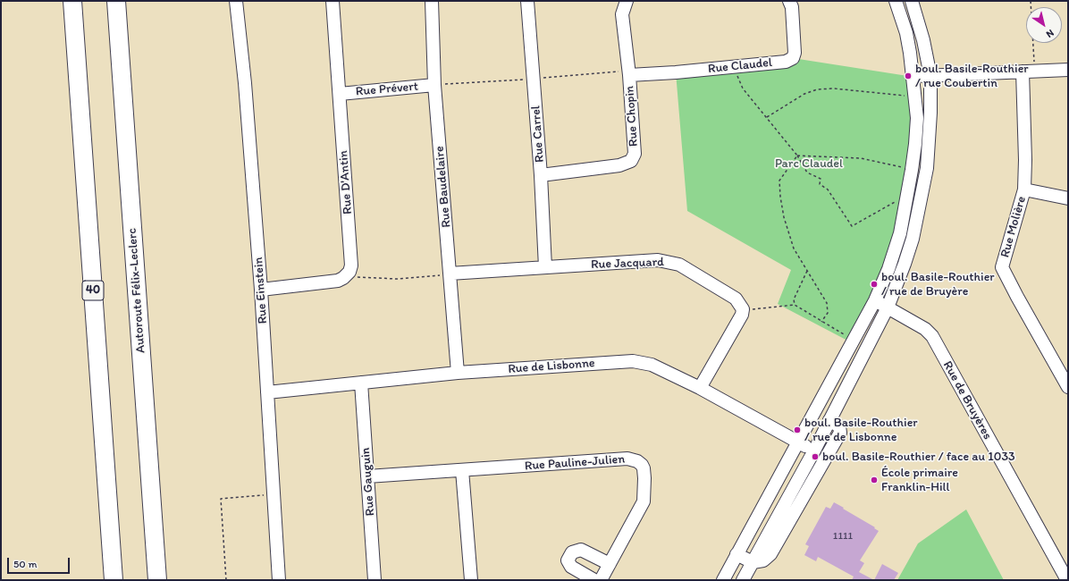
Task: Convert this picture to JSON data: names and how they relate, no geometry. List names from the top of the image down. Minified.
{"streets":{"highway":["40","Autoroute Félix-Leclerc"],"street":["Rue Claudel","Rue Prévert","Rue Chopin","Rue Carrel","Rue D'Antin","Rue Baudelaire","Rue Molière","Rue Jacquard","Rue Einstein","Rue de Lisbonne","Rue de Bruyères","Rue Pauline-Julien","Rue Gauguin"]},"crossings":[["Rue Claudel","Rue Chopin"],["Rue Prévert","Rue D'Antin"],["Rue Prévert","Rue Baudelaire"],["Rue Chopin","Rue Carrel"],["Rue Carrel","Rue Jacquard"],["Rue Baudelaire","Rue Jacquard"],["Rue Baudelaire","Rue de Lisbonne"],["Rue Einstein","Rue de Lisbonne"],["Rue de Lisbonne","Rue Gauguin"],["Rue Pauline-Julien","Rue Gauguin"]],"parks":["Parc Claudel"],"places":["boul. Basile-Routhier / rue Coubertin","boul. Basile-Routhier / rue de Bruyère","boul. Basile-Routhier / rue de Lisbonne","boul. Basile-Routhier / face au 1033","École primaire Franklin-Hill"],"house_numbers":["1111"],"scale_bar":"50 m","north":"bottom right"}
